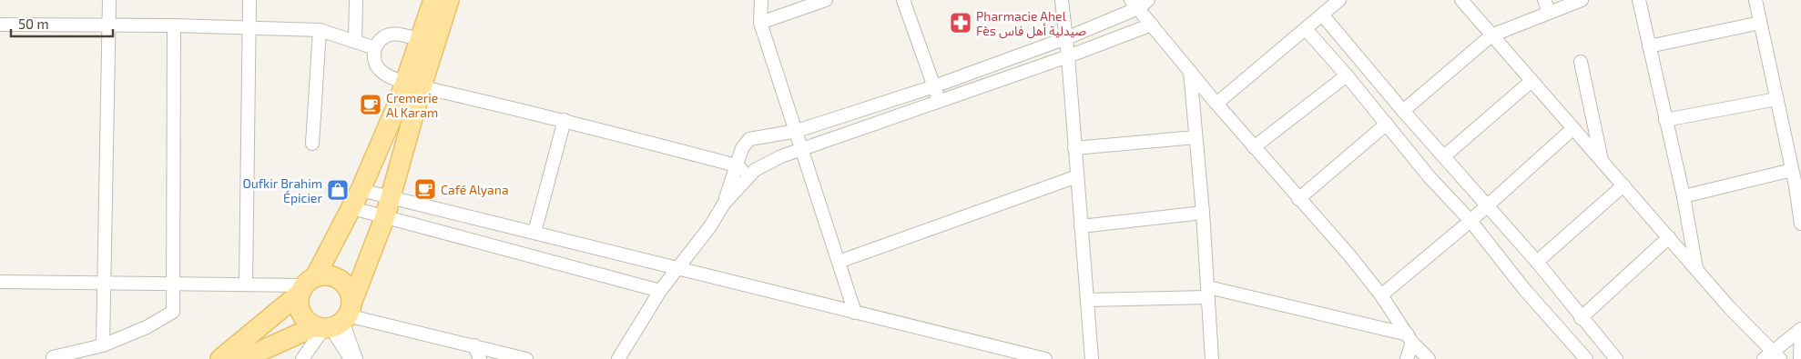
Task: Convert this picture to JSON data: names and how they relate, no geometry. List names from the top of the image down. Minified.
{"places":{"pharmacy":["Pharmacie Ahel Fès صيدلية أهل فاس"],"cafe":["Cremerie Al Karam","Café Alyana"],"shop":["Oufkir Brahim Épicier"]},"scale_bar":"50 m"}
